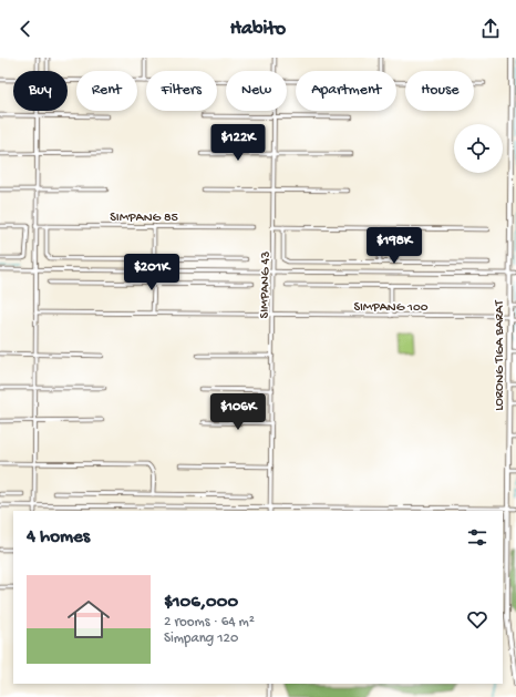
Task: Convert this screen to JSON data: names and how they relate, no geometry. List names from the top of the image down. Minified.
{"streets":{"main road":["LORONG TIGA BARAT"],"street":["SIMPANG 85","SIMPANG 43","SIMPANG 100"]},"crossings":[["SIMPANG 43","SIMPANG 100"],["SIMPANG 100","LORONG TIGA BARAT"]],"page":{"header":"Habito","chip":["Buy","Rent","Filters","New","Apartment","House"],"price":["$122K","$198K","$201K","$106K"],"heading":"4 homes","list":[{"name":"$106,000","note":"2 rooms · 64 m² · Simpang 120"}]}}
